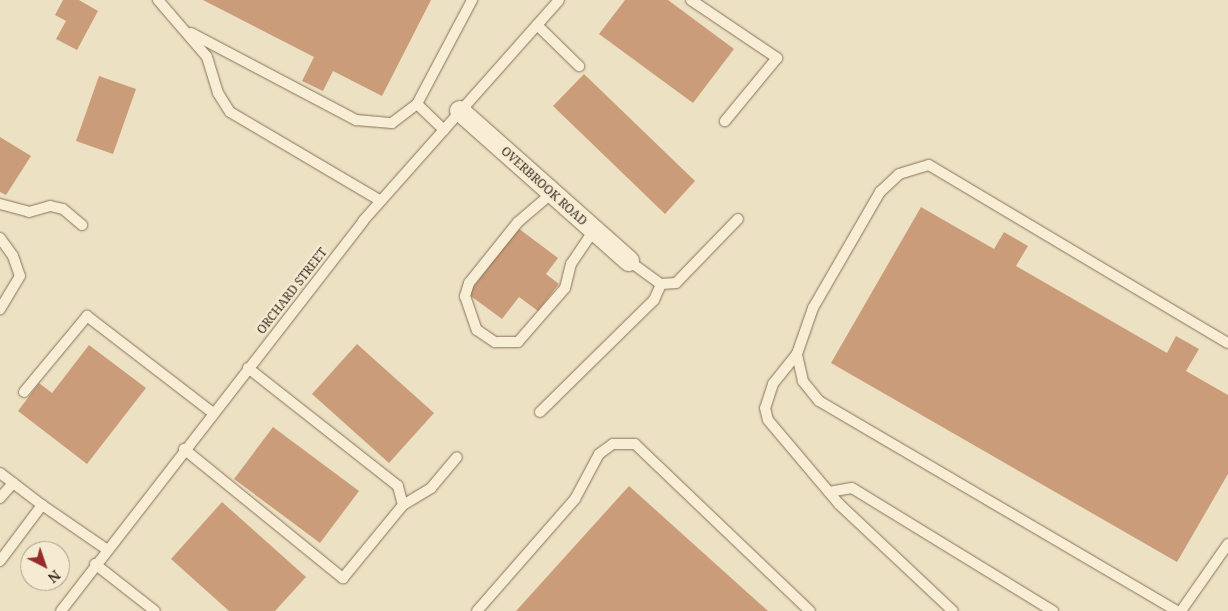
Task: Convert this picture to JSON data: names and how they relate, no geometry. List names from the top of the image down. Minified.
{"streets":{"street":["OVERBROOK ROAD"],"lane":["ORCHARD STREET"]},"crossings":[["OVERBROOK ROAD","ORCHARD STREET"]],"north":"bottom right"}
